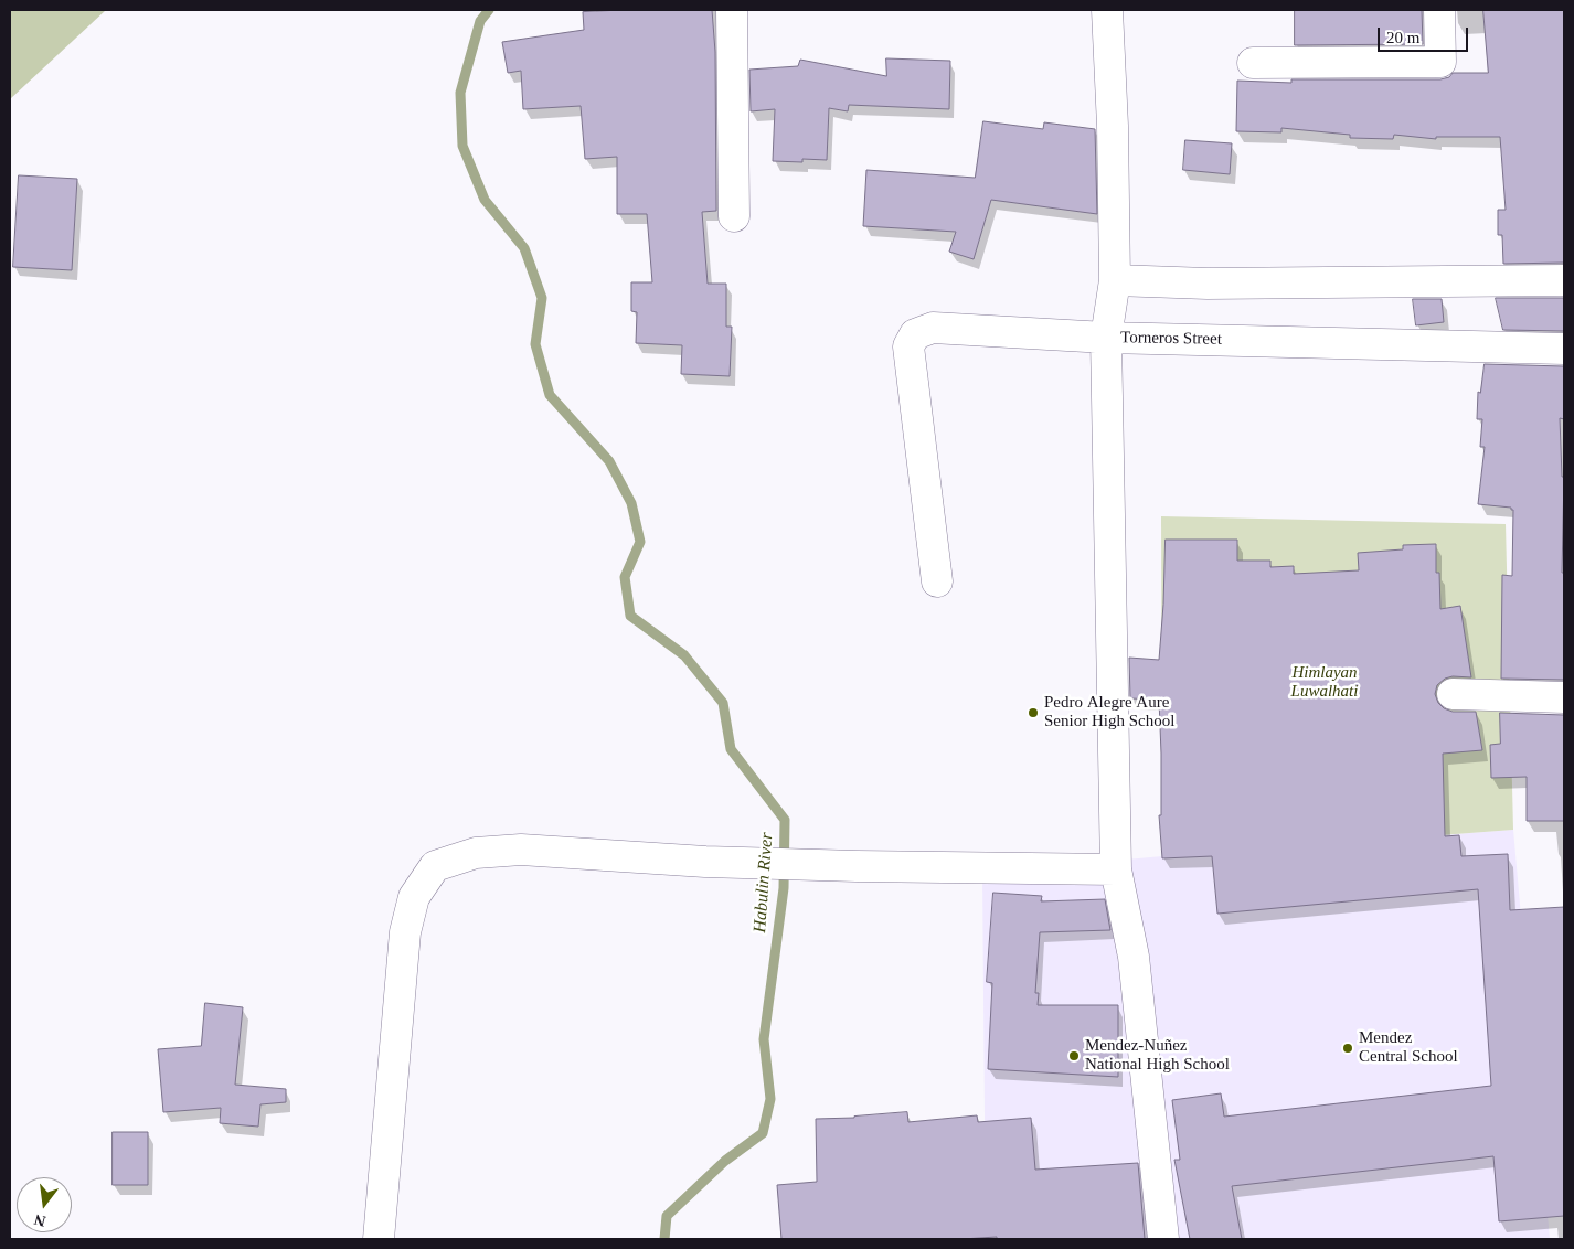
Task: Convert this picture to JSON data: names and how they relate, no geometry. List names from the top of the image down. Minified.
{"streets":{"street":["Torneros Street"]},"water":["Habulin River"],"parks":["Himlayan Luwalhati"],"places":["Pedro Alegre Aure Senior High School","Mendez Central School","Mendez-Nuñez National High School"],"scale_bar":"20 m","north":"bottom"}
